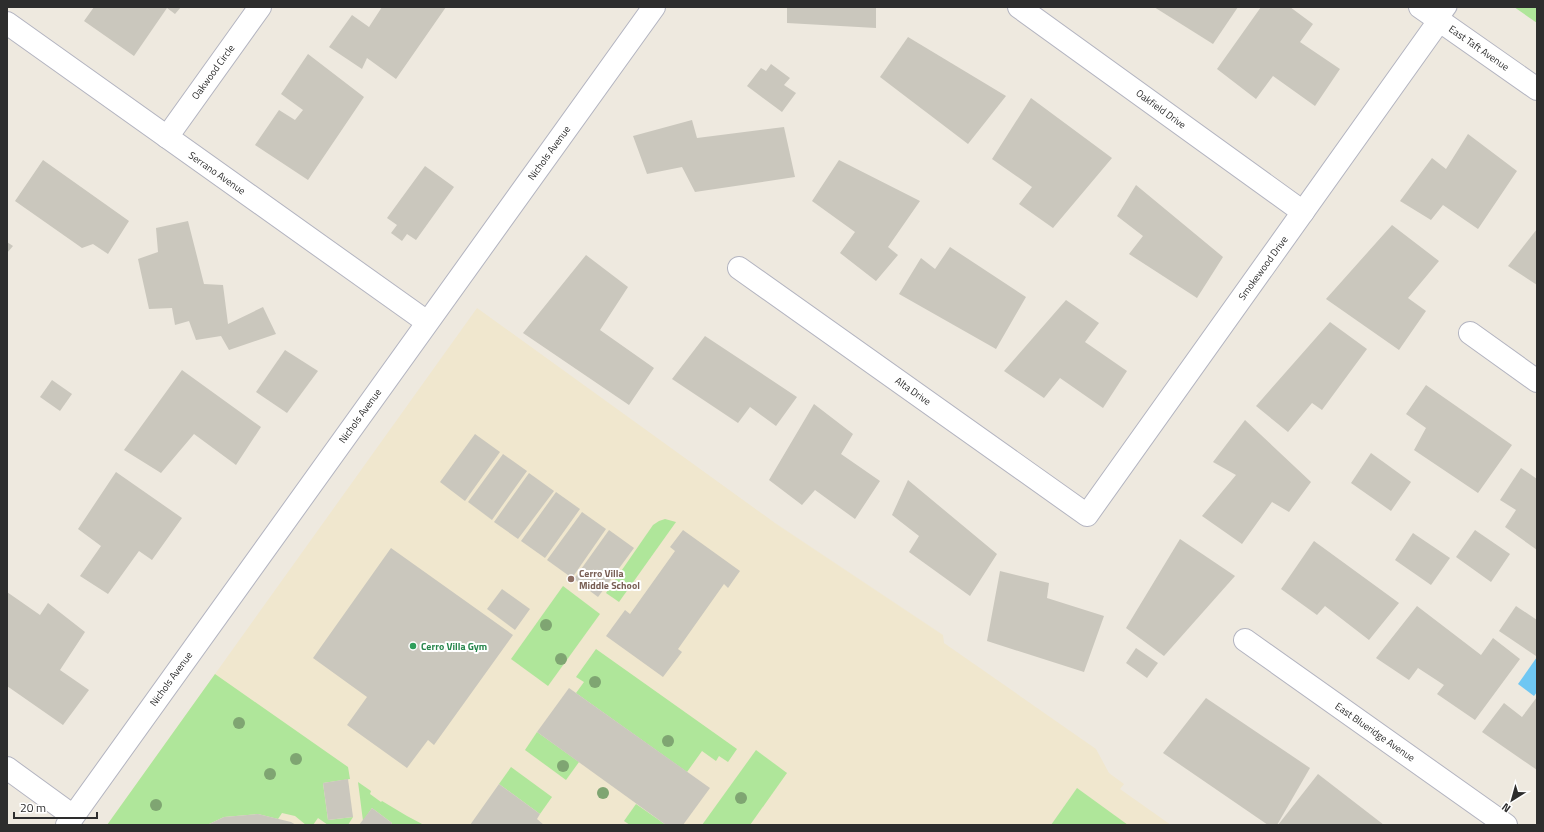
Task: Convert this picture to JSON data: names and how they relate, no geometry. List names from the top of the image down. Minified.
{"streets":{"street":["East Taft Avenue","Oakwood Circle","Oakfield Drive","Nichols Avenue","Serrano Avenue","Smokewood Drive","Alta Drive","East Blueridge Avenue"]},"crossings":[["East Taft Avenue","Smokewood Drive"],["Oakwood Circle","Serrano Avenue"],["Oakfield Drive","Smokewood Drive"],["Nichols Avenue","Serrano Avenue"],["Smokewood Drive","Alta Drive"]],"places":["Cerro Villa Middle School","Cerro Villa Gym"],"scale_bar":"20 m","north":"bottom left"}
